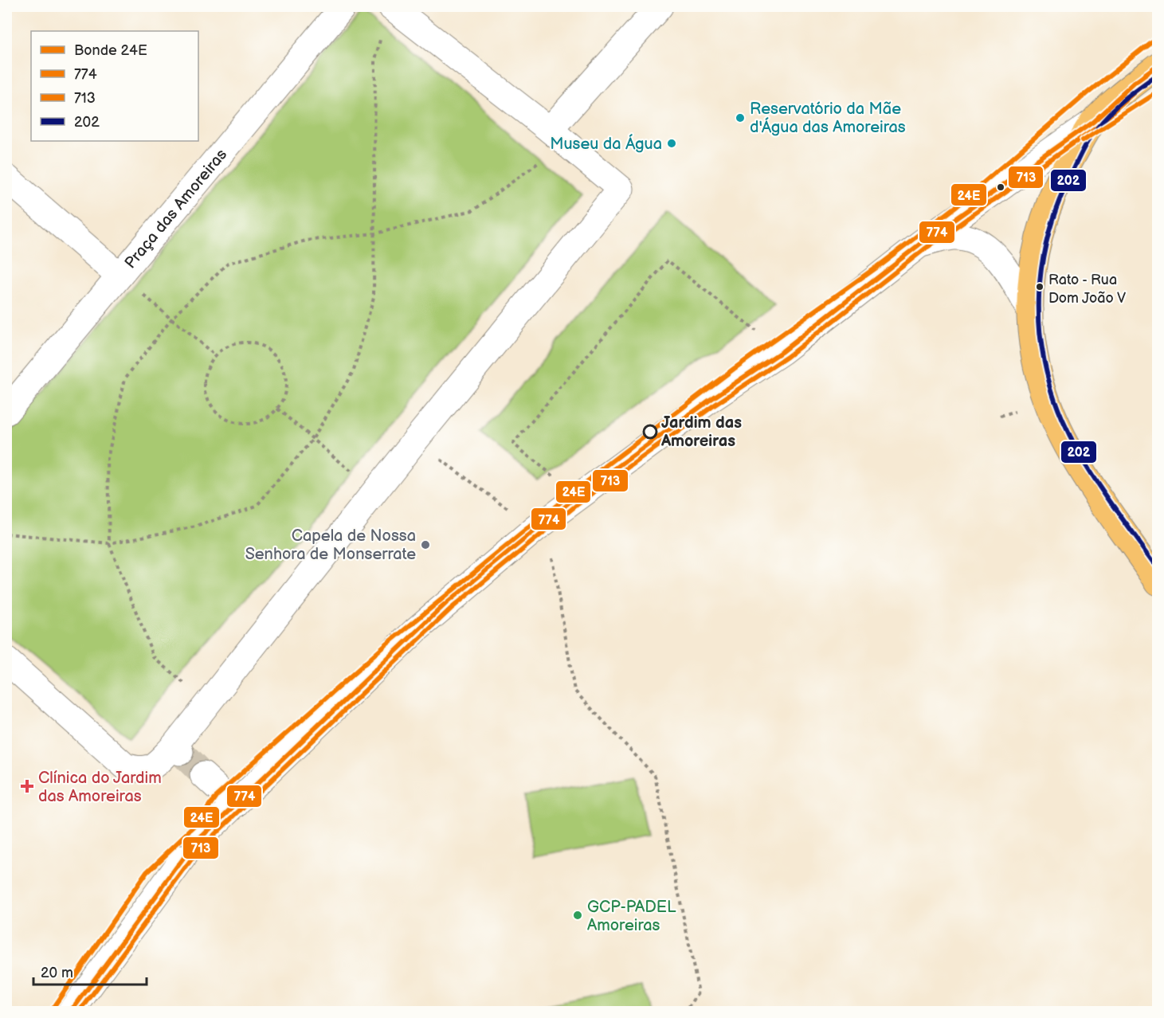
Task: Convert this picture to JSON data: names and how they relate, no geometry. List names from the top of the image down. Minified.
{"streets":{"street":["Praça das Amoreiras"]},"places":{"other":["Reservatório da Mãe d'Água das Amoreiras","Museu da Água","Rato - Rua Dom João V","Jardim das Amoreiras","Capela de Nossa Senhora de Monserrate","GCP-PADEL Amoreiras"],"health":["Clínica do Jardim das Amoreiras"]},"lines":["tram line 24E","transit line 774","transit line 713","transit line 202"],"legend":["Bonde 24E","774","713","202"],"scale_bar":"20 m"}
